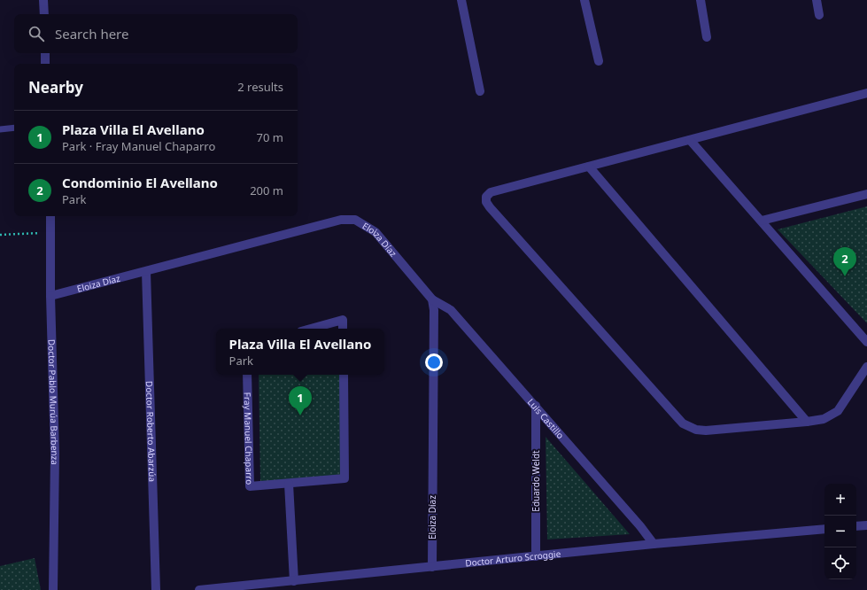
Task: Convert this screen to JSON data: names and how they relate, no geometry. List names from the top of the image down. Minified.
{"streets":{"street":["Eloiza Díaz","Doctor Pablo Murúa Barbenza","Luis Castillo","Doctor Roberto Abarzúa","Fray Manuel Chaparro","Eduardo Weldt","Doctor Arturo Scroggie"]},"crossings":[["Eloiza Díaz","Doctor Pablo Murúa Barbenza"],["Eloiza Díaz","Luis Castillo"],["Eloiza Díaz","Doctor Roberto Abarzúa"],["Eloiza Díaz","Doctor Arturo Scroggie"],["Luis Castillo","Eduardo Weldt"],["Luis Castillo","Doctor Arturo Scroggie"],["Eduardo Weldt","Doctor Arturo Scroggie"]],"page":{"search":"Search here","heading":["Nearby","2 results"],"list":[{"mark":"1","name":"Plaza Villa El Avellano","note":"Park · Fray Manuel Chaparro","value":"70 m"},{"mark":"2","name":"Condominio El Avellano","note":"Park","value":"200 m"}],"pins":["2","1"],"popup":["Plaza Villa El Avellano","Park"],"map_buttons":["+","−"]}}
